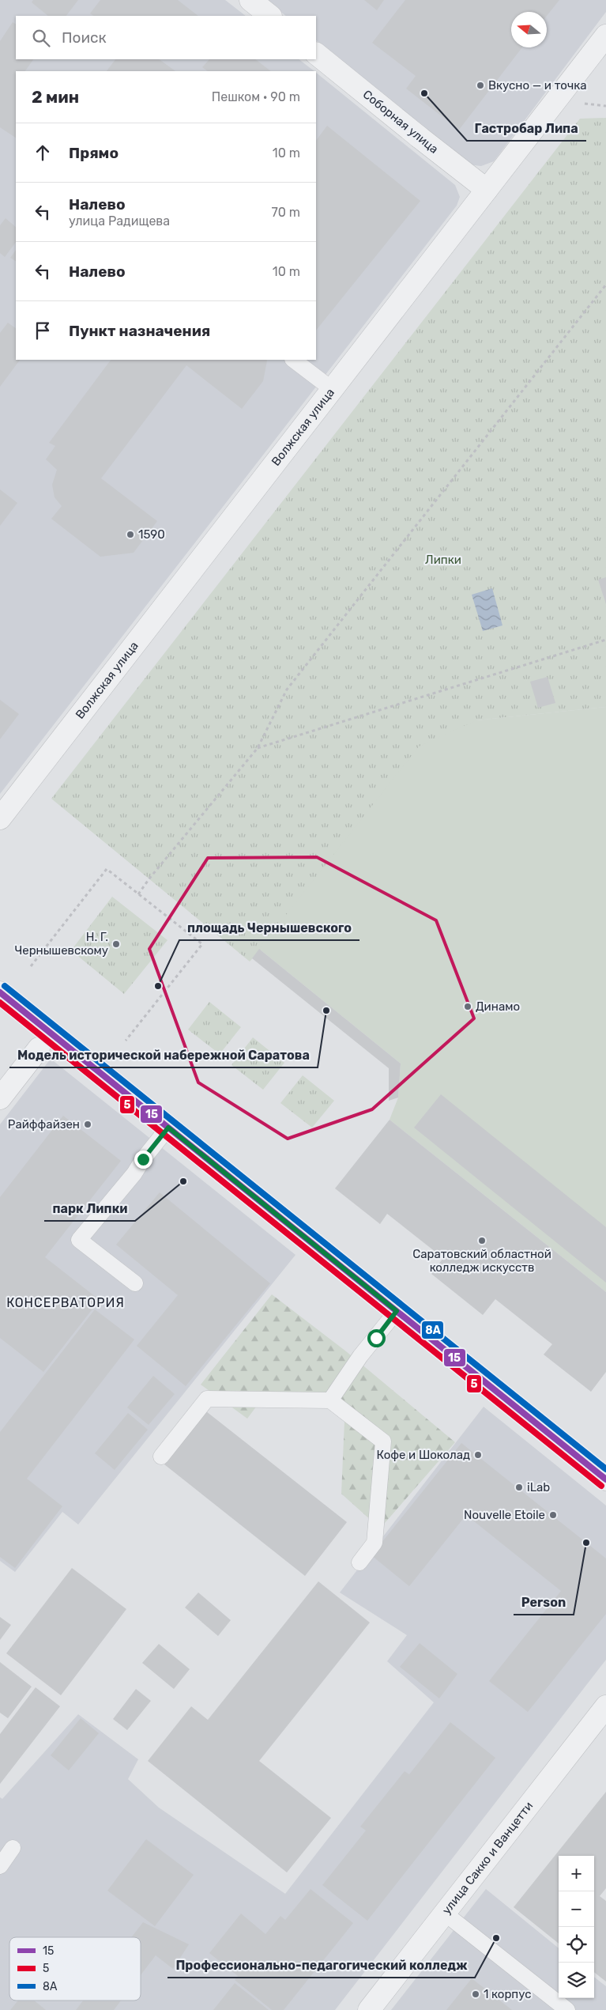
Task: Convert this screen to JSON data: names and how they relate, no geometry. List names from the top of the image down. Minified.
{"streets":{"street":["Соборная улица","Волжская улица","улица Сакко и Ванцетти"]},"crossings":[["Соборная улица","Волжская улица"]],"districts":["КОНСЕРВАТОРИЯ"],"parks":["Липки"],"places":["Вкусно — и точка","Гастробар Липа","1590","Н. Г. Чернышевскому","площадь Чернышевского","Динамо","Модель исторической набережной Саратова","Райффайзен","парк Липки","Саратовский областной колледж искусств","Кофе и Шоколад","iLab","Nouvelle Etoile","Person","Профессионально-педагогический колледж","1 корпус"],"lines":["transit line 8А","transit line 15","transit line 5"],"legend":["15","5","8А"],"north":"left","page":{"search":"Поиск","heading":["2 мин","Пешком · 90 m"],"list":[["Прямо","10 m"],["Налево","улица Радищева","70 m"],["Налево","10 m"],"Пункт назначения"],"map_buttons":["+","−"]}}
